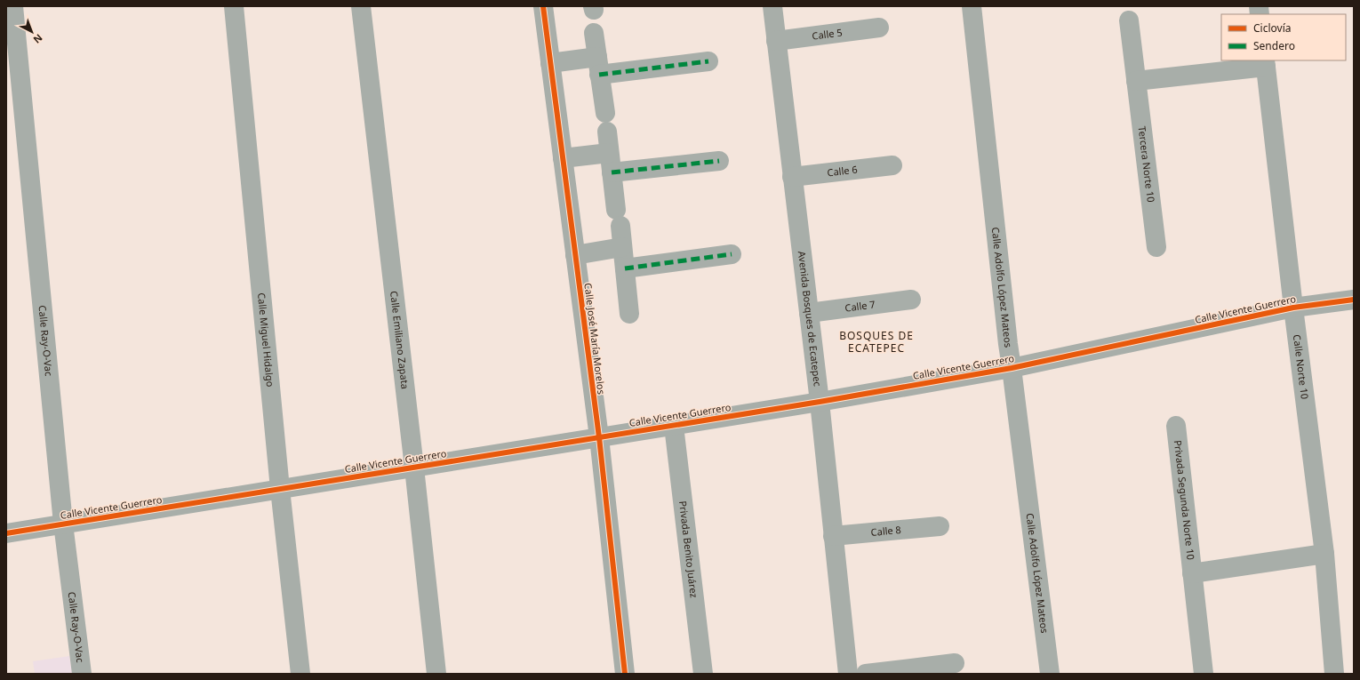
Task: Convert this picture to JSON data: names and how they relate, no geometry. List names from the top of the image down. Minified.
{"streets":{"street":["Calle 5","Tercera Norte 10","Calle 6","Calle Adolfo López Mateos","Calle 7","Calle Vicente Guerrero","Avenida Bosques de Ecatepec","Calle José María Morelos","Calle Emiliano Zapata","Calle Ray-O-Vac","Calle Miguel Hidalgo","Calle Norte 10","Privada Segunda Norte 10","Calle 8","Privada Benito Juárez"]},"crossings":[["Calle 5","Avenida Bosques de Ecatepec"],["Calle 6","Avenida Bosques de Ecatepec"],["Calle Adolfo López Mateos","Calle Vicente Guerrero"],["Calle 7","Avenida Bosques de Ecatepec"],["Calle Vicente Guerrero","Avenida Bosques de Ecatepec"],["Calle Vicente Guerrero","Calle José María Morelos"],["Calle Vicente Guerrero","Calle Emiliano Zapata"],["Calle Vicente Guerrero","Calle Ray-O-Vac"],["Calle Vicente Guerrero","Calle Miguel Hidalgo"],["Calle Vicente Guerrero","Calle Norte 10"],["Calle Vicente Guerrero","Privada Benito Juárez"],["Avenida Bosques de Ecatepec","Calle 8"],["Calle Norte 10","Privada Segunda Norte 10"]],"districts":["BOSQUES DE ECATEPEC"],"legend":["Ciclovía","Sendero"],"north":"bottom right"}
